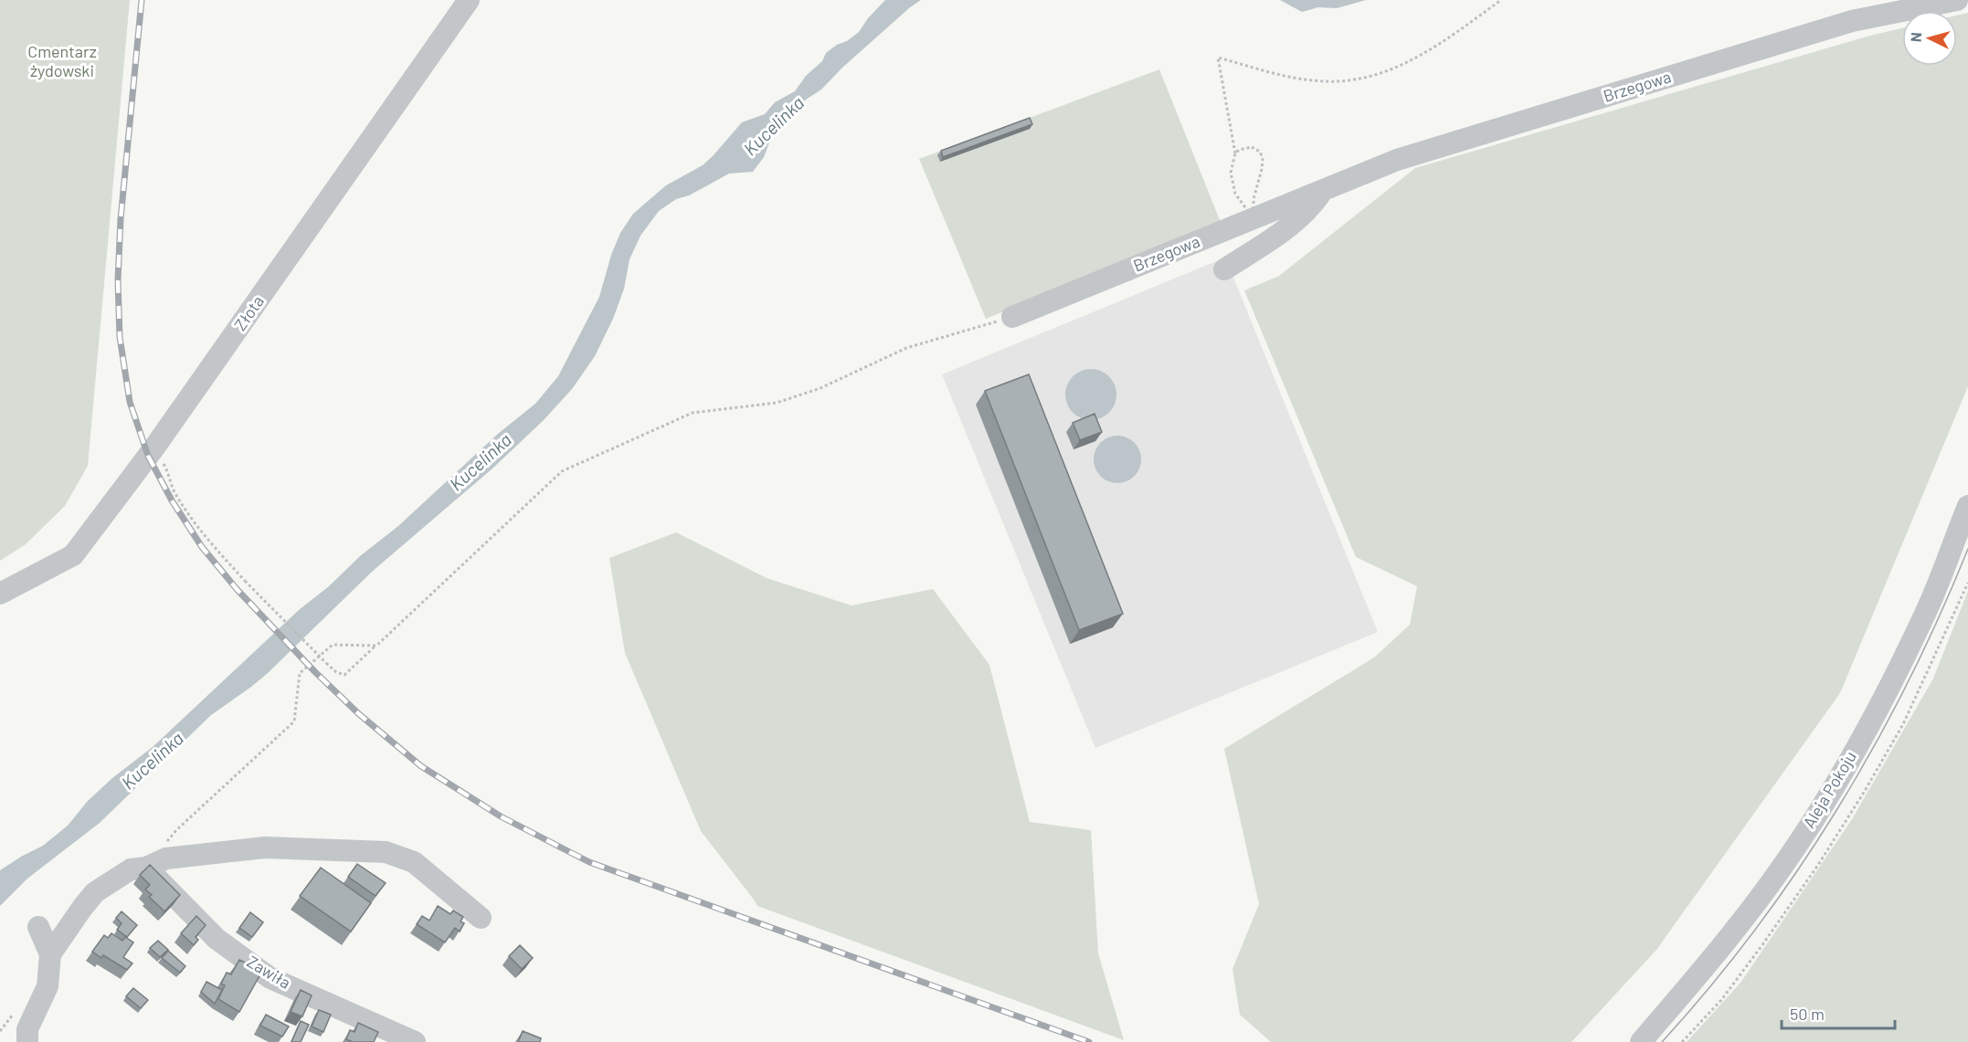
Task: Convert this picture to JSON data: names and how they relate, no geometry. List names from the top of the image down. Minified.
{"streets":{"street":["Brzegowa","Złota","Aleja Pokoju","Zawiła"]},"water":["Kucelinka"],"parks":["Cmentarz żydowski"],"scale_bar":"50 m","north":"left"}
